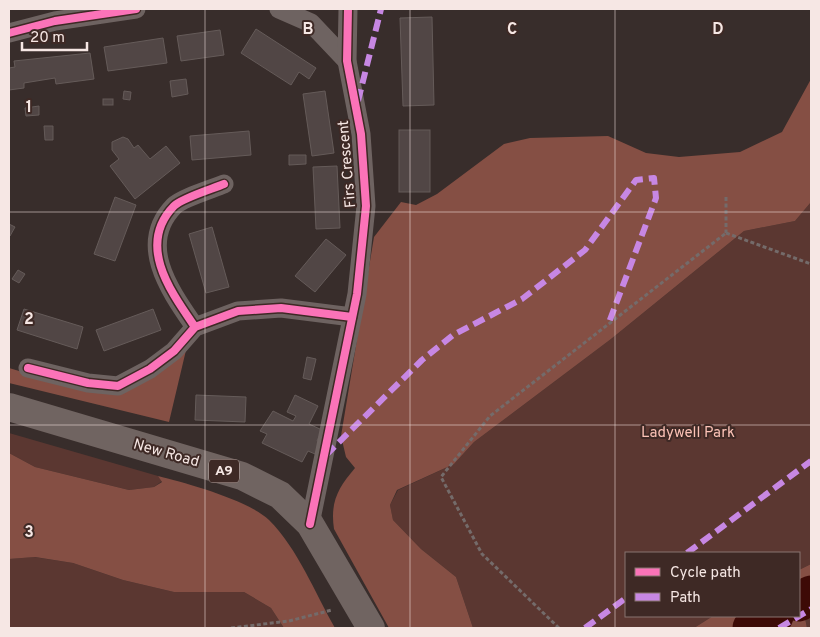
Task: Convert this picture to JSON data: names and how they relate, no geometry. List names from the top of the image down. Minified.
{"streets":{"main road":["New Road","A9"],"street":["Firs Crescent"]},"crossings":[["Firs Crescent","New Road"]],"parks":["Ladywell Park"],"legend":["Cycle path","Path"],"scale_bar":"20 m","grid":{"columns":["B","C","D"],"rows":["1","2","3"]}}
